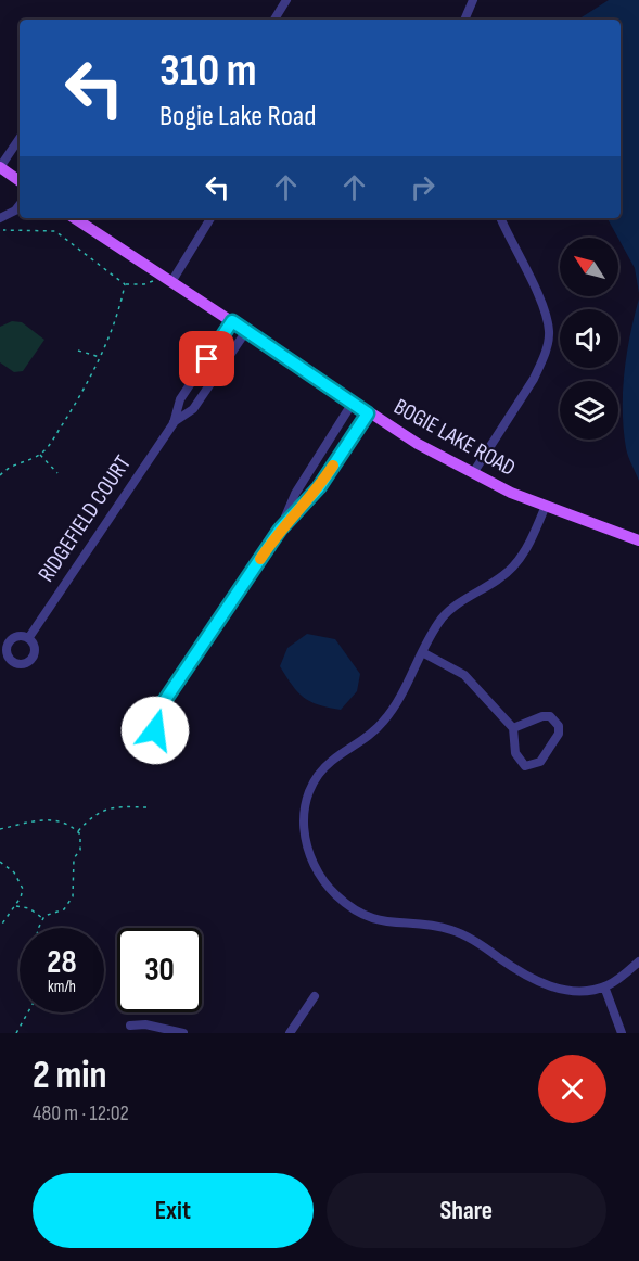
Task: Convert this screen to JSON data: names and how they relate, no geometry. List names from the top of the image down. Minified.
{"streets":{"main road":["BOGIE LAKE ROAD"],"street":["RIDGEFIELD COURT"]},"crossings":[["BOGIE LAKE ROAD","RIDGEFIELD COURT"]],"north":"top left","page":{"turn":["310 m","Bogie Lake Road"],"speed":"28 km/h","limit":"30","heading":["2 min","480 m · 12:02"],"buttons":["Exit","Share"]}}
